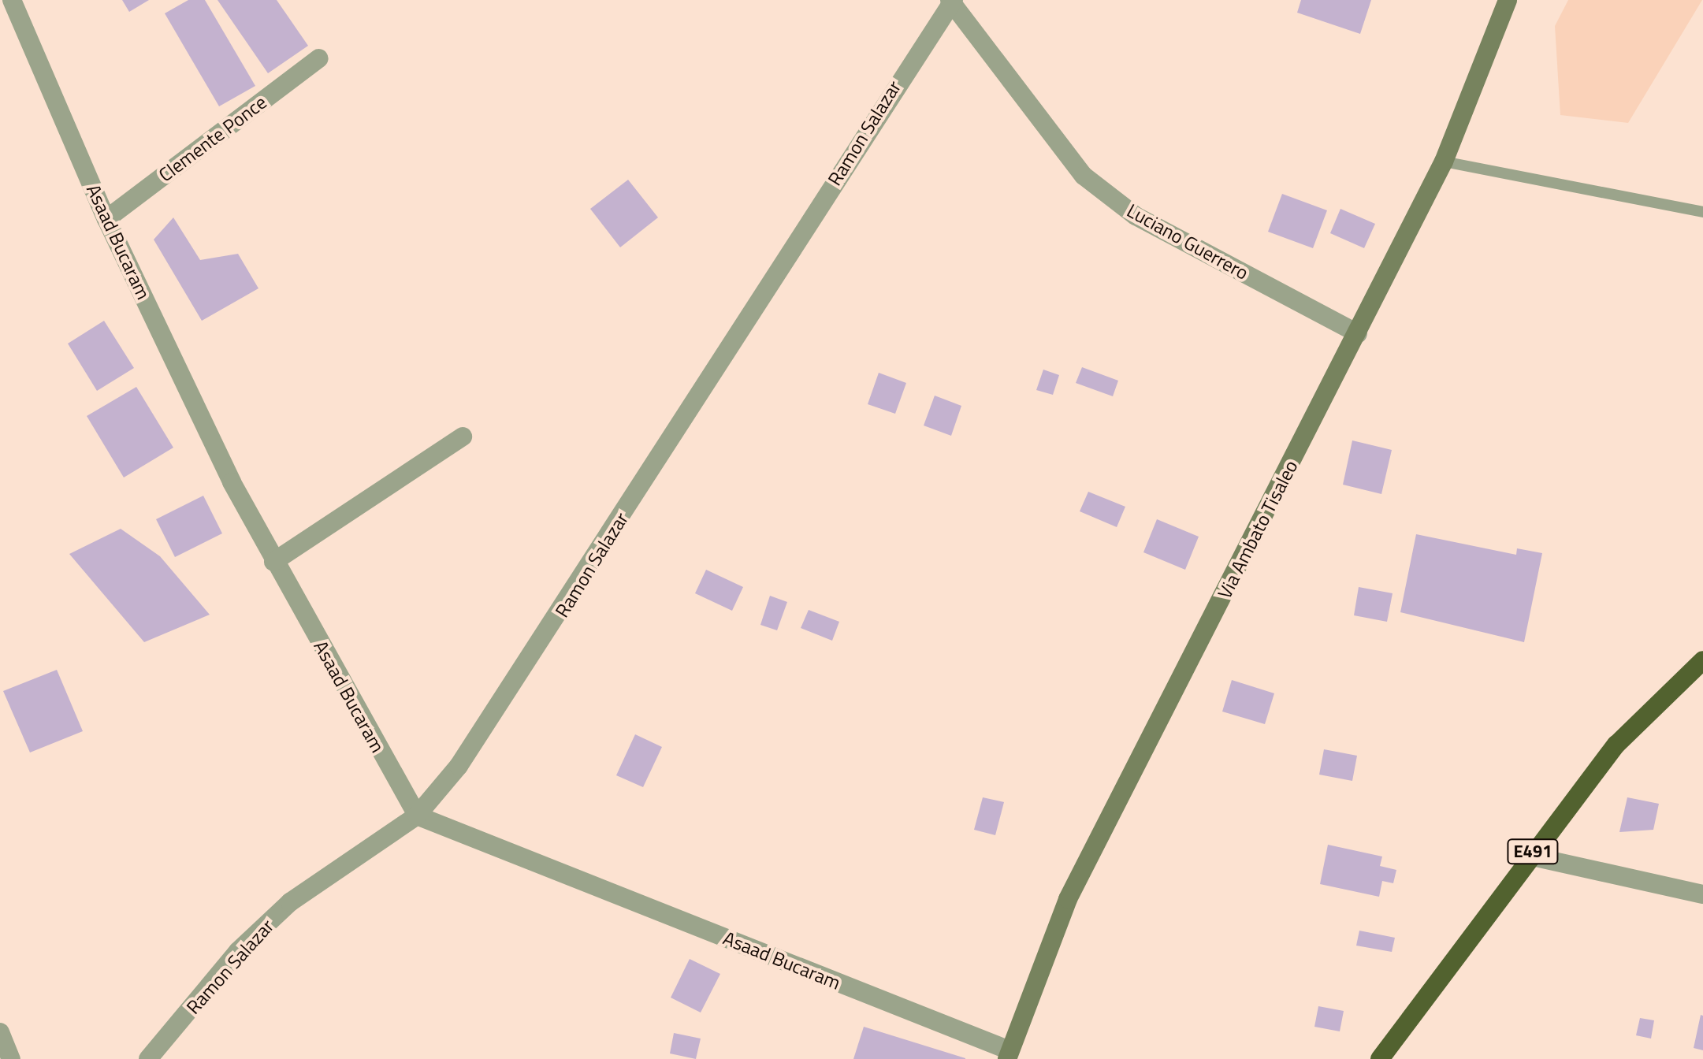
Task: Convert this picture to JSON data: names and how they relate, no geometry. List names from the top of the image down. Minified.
{"streets":{"highway":["E491"],"main road":["Via Ambato Tisaleo"],"street":["Ramon Salazar","Clemente Ponce","Asaad Bucaram","Luciano Guerrero"]},"crossings":[["Ramon Salazar","Asaad Bucaram"],["Ramon Salazar","Luciano Guerrero"],["Clemente Ponce","Asaad Bucaram"],["Asaad Bucaram","Via Ambato Tisaleo"],["Luciano Guerrero","Via Ambato Tisaleo"]]}
